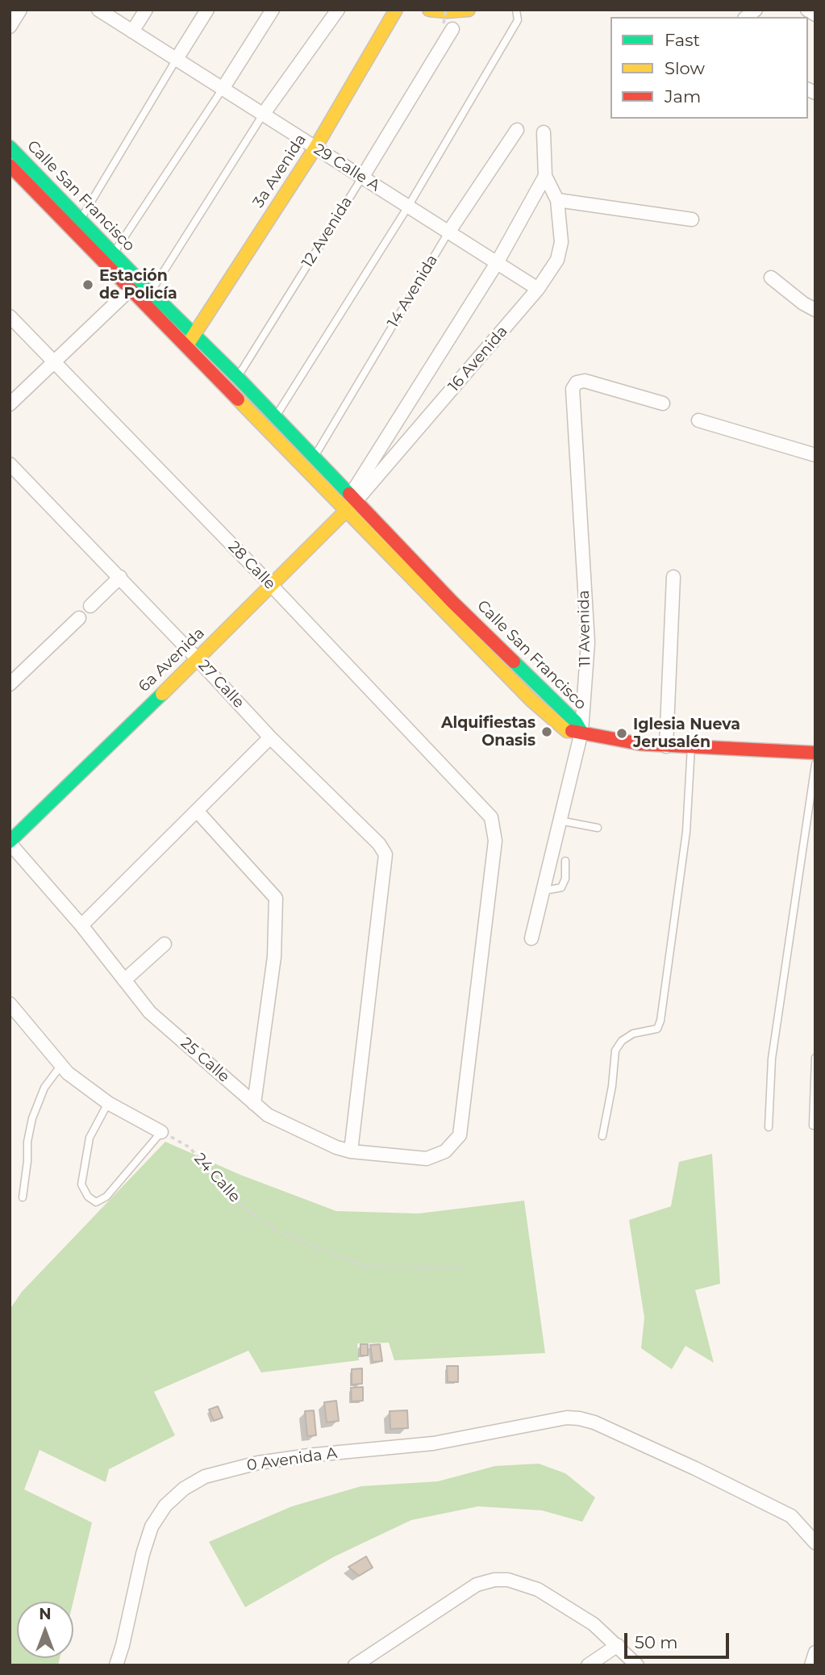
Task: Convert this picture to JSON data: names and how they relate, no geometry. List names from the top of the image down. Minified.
{"streets":{"street":["29 Calle A","3a Avenida","Calle San Francisco","12 Avenida","14 Avenida","16 Avenida","28 Calle","11 Avenida","6a Avenida","27 Calle","25 Calle","0 Avenida A"],"path":["24 Calle"]},"crossings":[["29 Calle A","3a Avenida"],["29 Calle A","12 Avenida"],["29 Calle A","14 Avenida"],["29 Calle A","16 Avenida"],["3a Avenida","Calle San Francisco"],["Calle San Francisco","12 Avenida"],["Calle San Francisco","14 Avenida"],["Calle San Francisco","16 Avenida"],["Calle San Francisco","11 Avenida"],["Calle San Francisco","6a Avenida"],["16 Avenida","6a Avenida"],["28 Calle","6a Avenida"],["28 Calle","25 Calle"],["6a Avenida","27 Calle"],["6a Avenida","25 Calle"],["27 Calle","25 Calle"]],"places":["Estación de Policía","Alquifiestas Onasis","Iglesia Nueva Jerusalén"],"legend":["Fast","Slow","Jam"],"scale_bar":"50 m","north":"top"}
